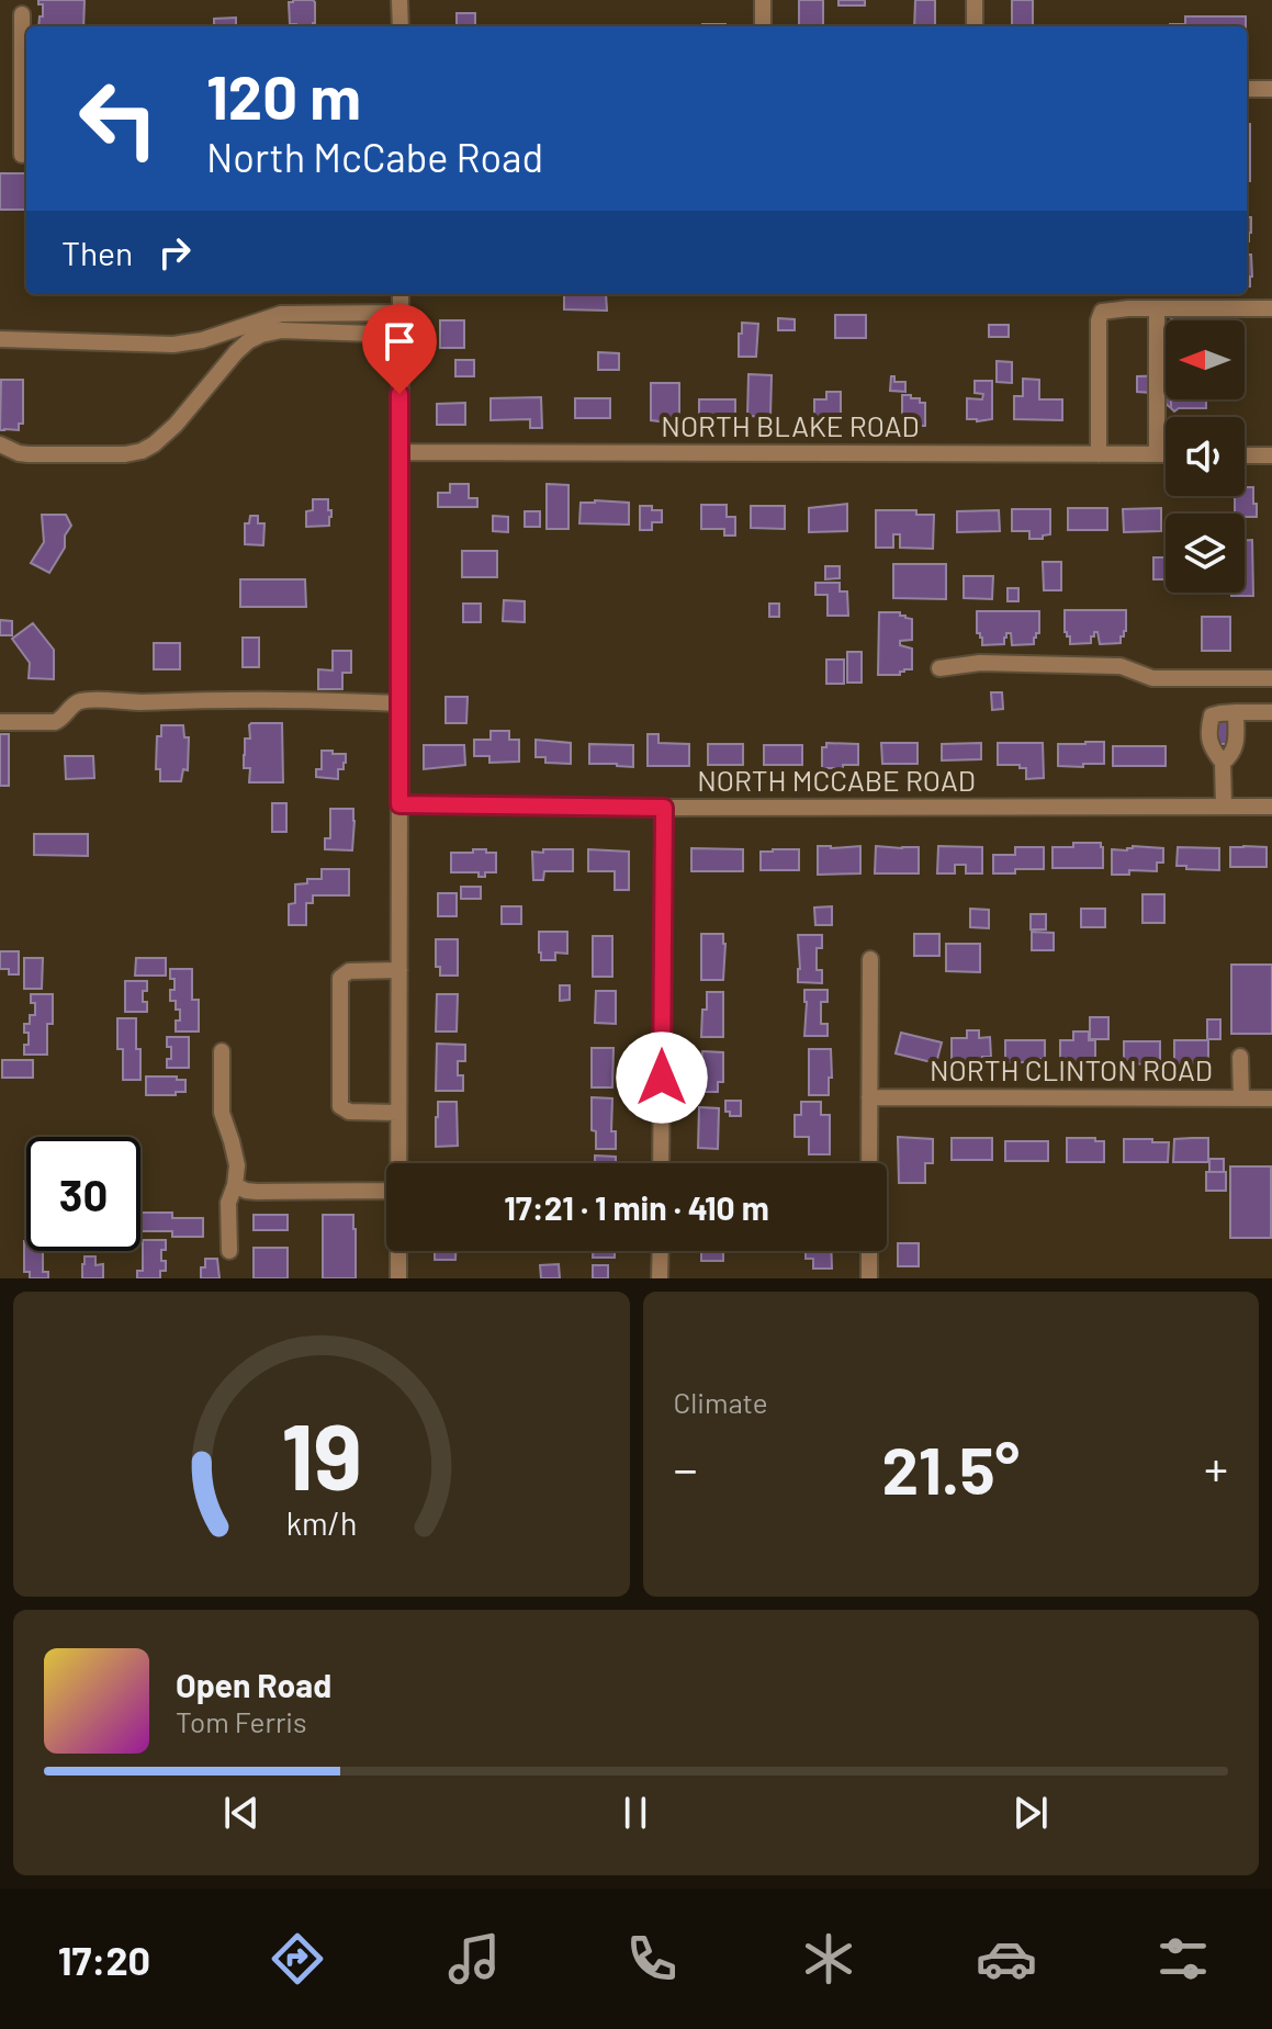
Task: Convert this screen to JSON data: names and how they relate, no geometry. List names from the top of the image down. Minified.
{"streets":{"street":["NORTH BLAKE ROAD","NORTH MCCABE ROAD","NORTH CLINTON ROAD"]},"north":"left","page":{"turn":["120 m","North McCabe Road"],"then":"Then","limit":"30","trip":"17:21 · 1 min · 410 m","tile":"Climate","heat":["−","21.5°","+"],"song":["Open Road","Tom Ferris"],"tabs":"17:20","gauge":["19","km/h"]}}
